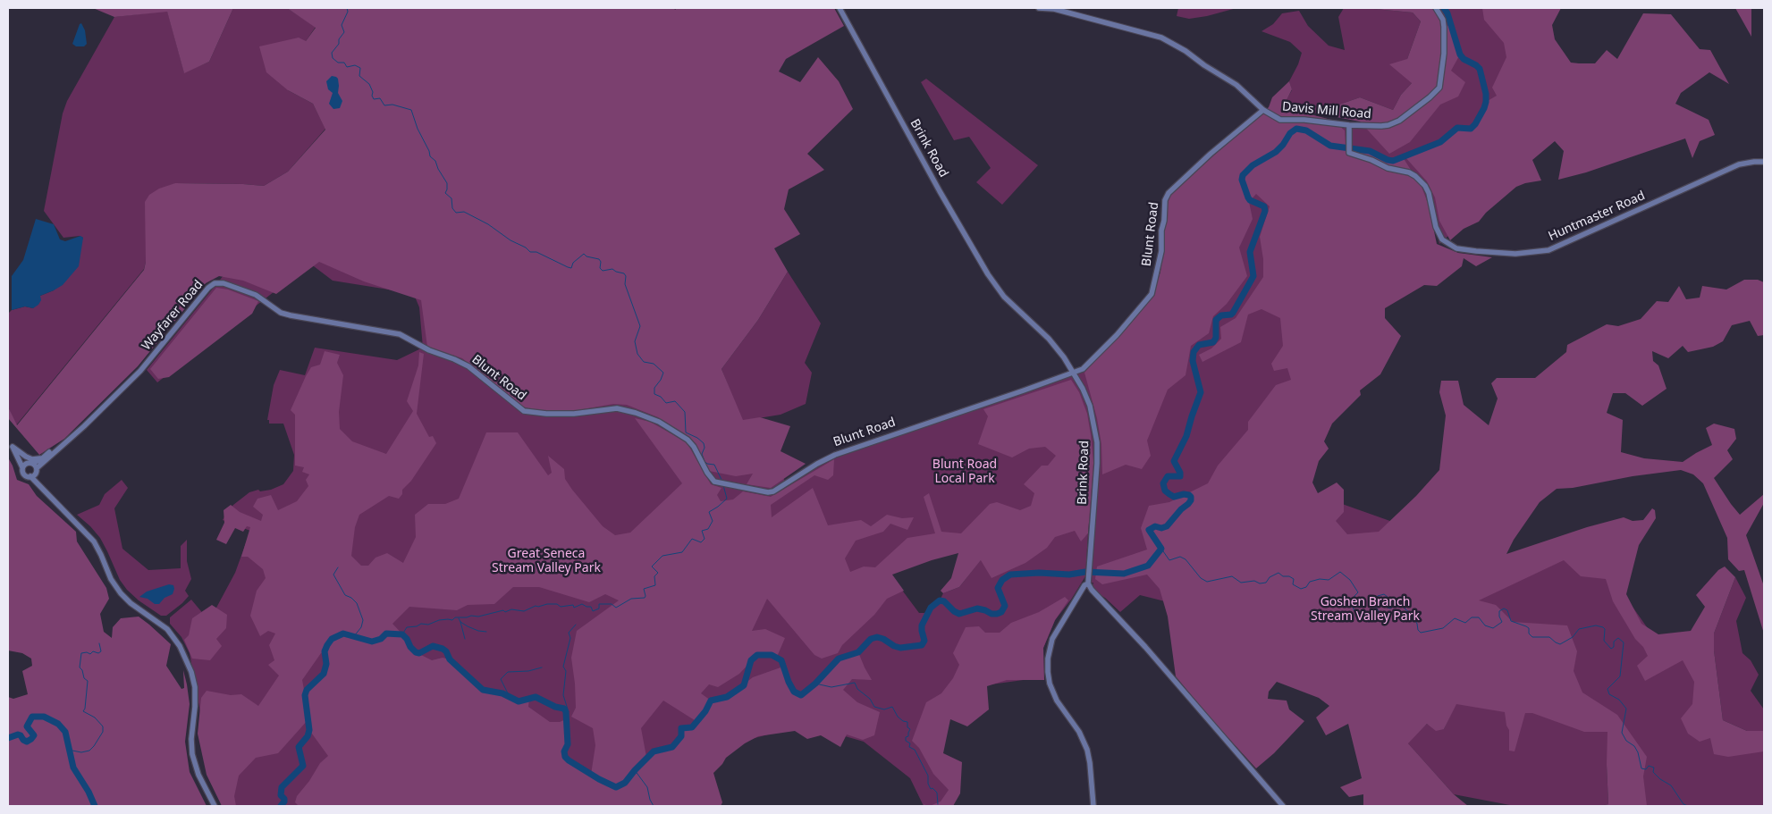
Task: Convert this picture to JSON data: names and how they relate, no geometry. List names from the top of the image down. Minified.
{"streets":{"street":["Davis Mill Road","Brink Road","Huntmaster Road","Blunt Road","Wayfarer Road"]},"crossings":[["Davis Mill Road","Huntmaster Road"],["Davis Mill Road","Blunt Road"],["Brink Road","Blunt Road"],["Blunt Road","Wayfarer Road"]],"parks":["Blunt Road Local Park","Great Seneca Stream Valley Park","Goshen Branch Stream Valley Park"]}
